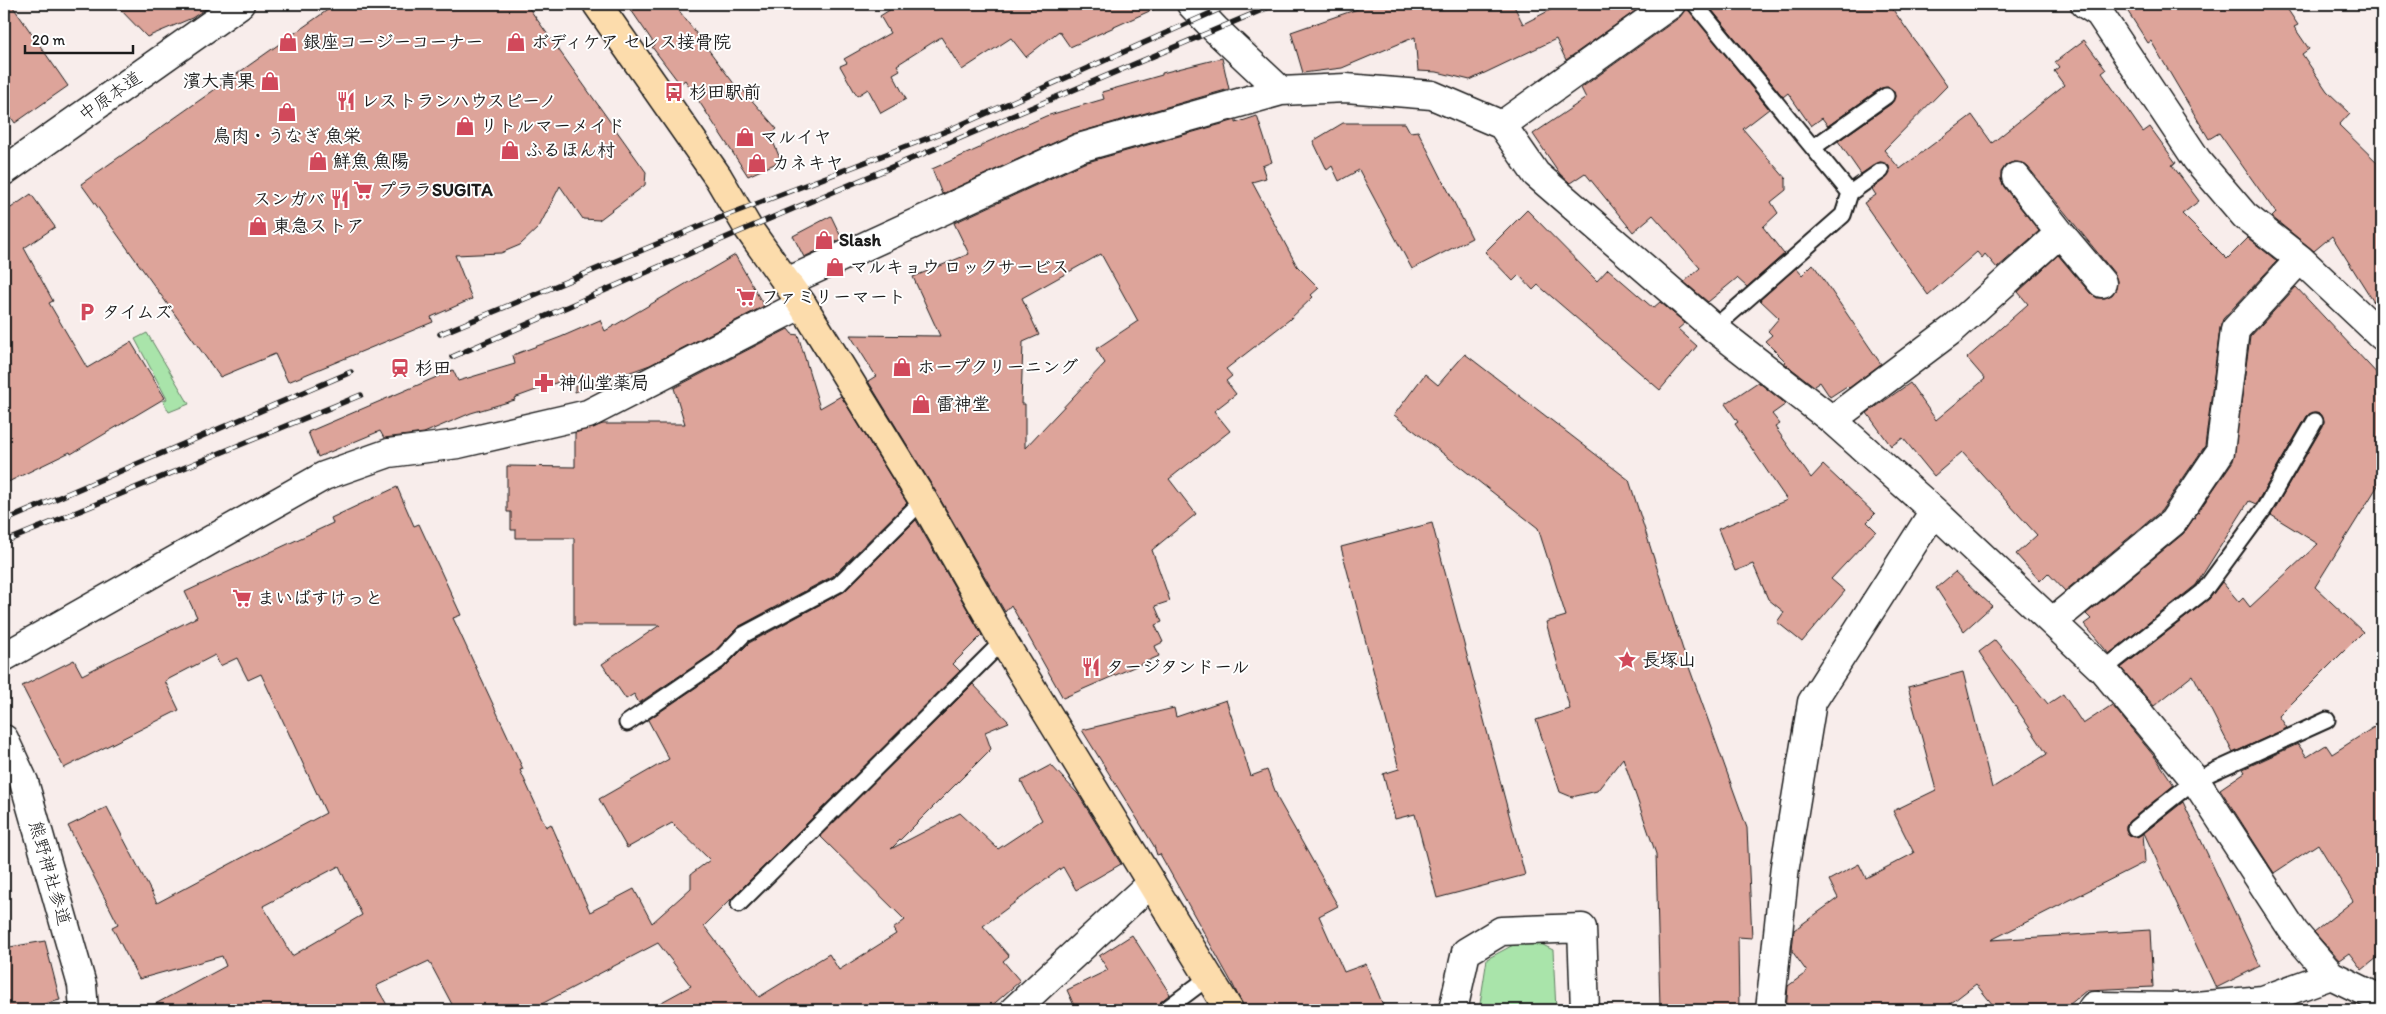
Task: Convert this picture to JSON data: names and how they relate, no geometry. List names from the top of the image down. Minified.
{"streets":{"street":["中原本道","熊野神社参道"]},"places":{"shop":["銀座コージーコーナー","ボディケア セレス接骨院","濱大青果","鳥肉・うなぎ 魚栄","リトルマーメイド","マルイヤ","ふるほん村","鮮魚 魚陽","カネキヤ","東急ストア","Slash","マルキョウ ロックサービス","ホープクリーニング","雷神堂"],"bus stop":["杉田駅前"],"restaurant":["レストランハウスピーノ","スンガバ","タージタンドール"],"supermarket":["プララSUGITA","ファミリーマート","まいばすけっと"],"parking":["タイムズ"],"station":["杉田"],"pharmacy":["神仙堂薬局"],"place":["長塚山"]},"scale_bar":"20 m"}
